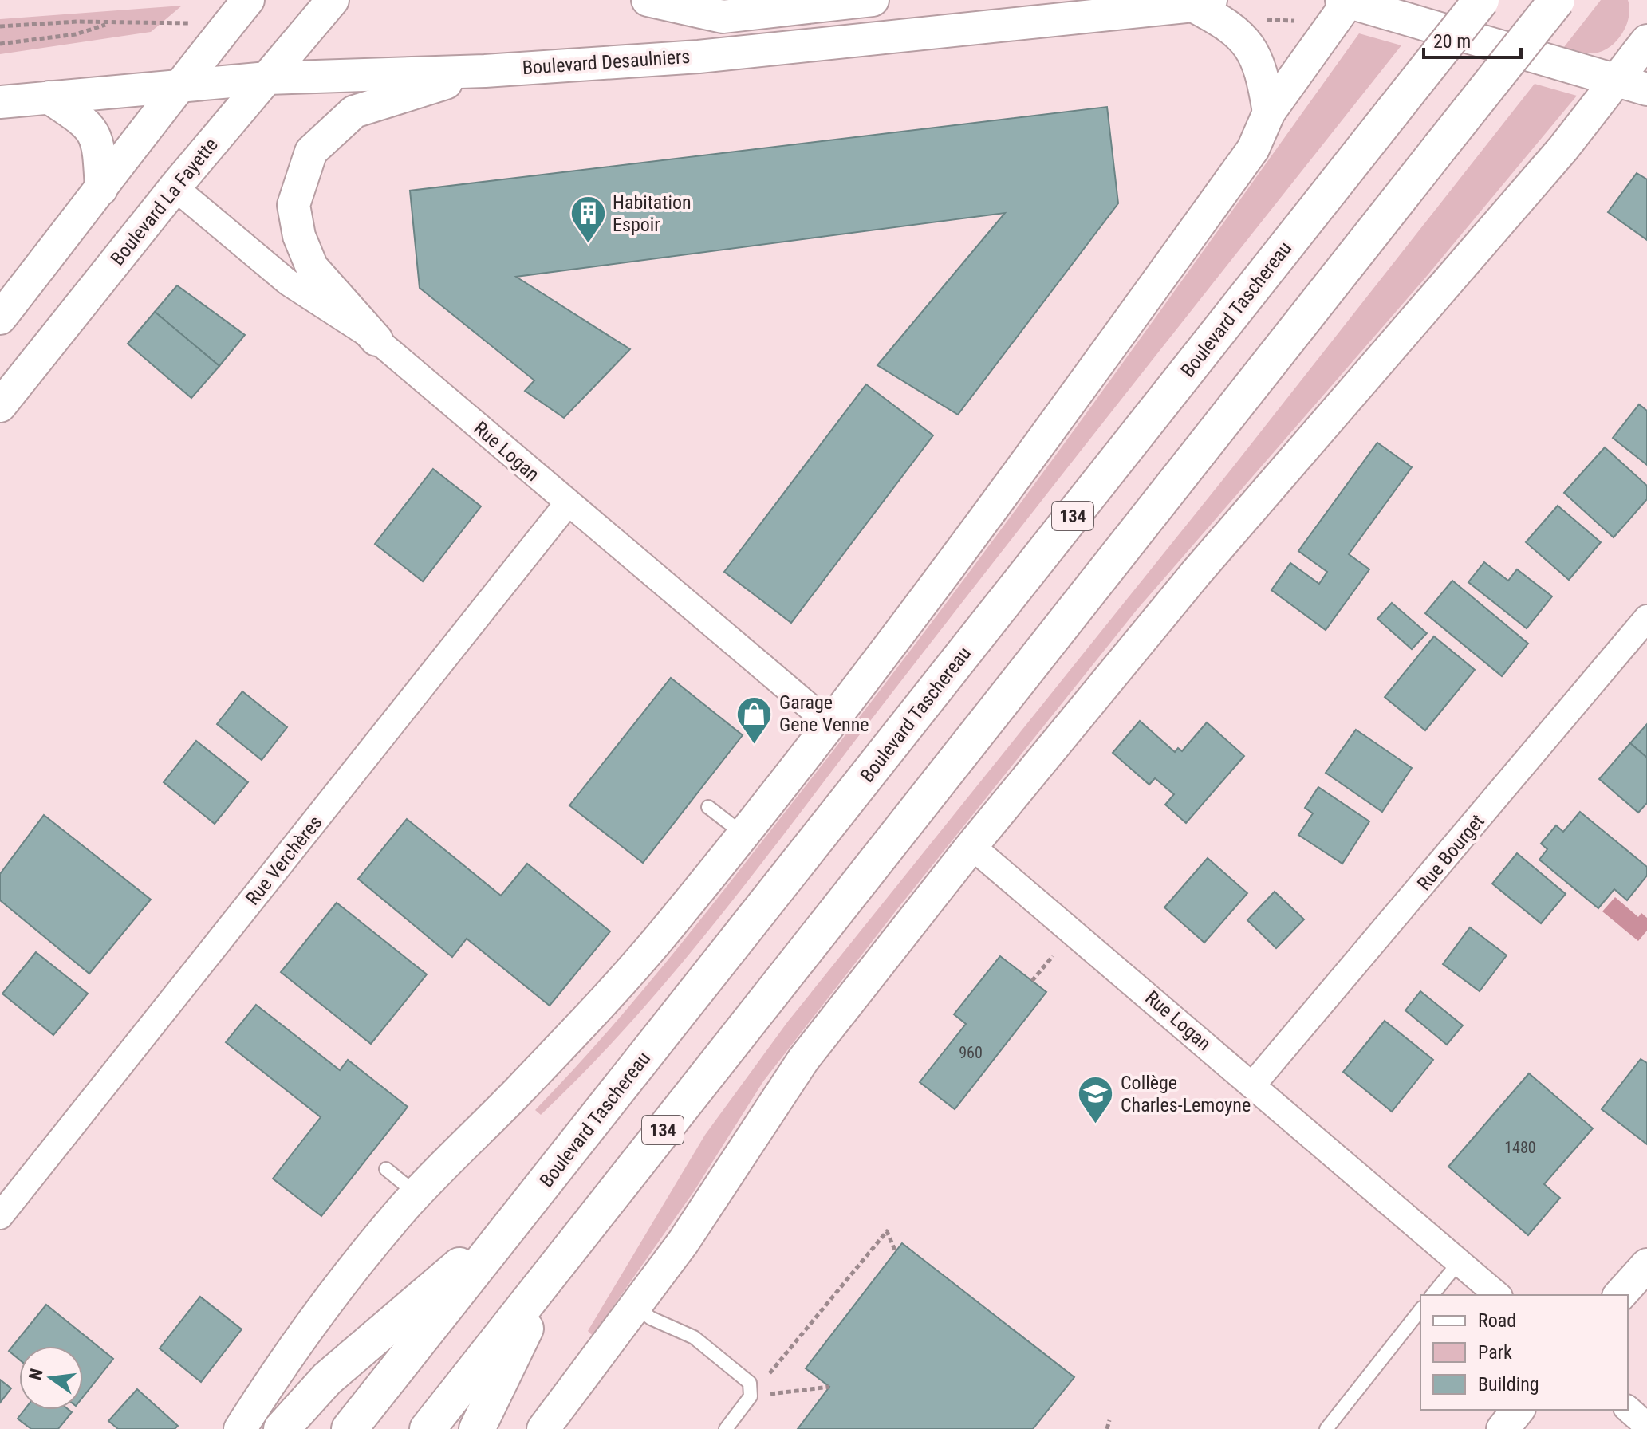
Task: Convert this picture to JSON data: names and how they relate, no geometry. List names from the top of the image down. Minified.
{"streets":{"highway":["Boulevard Taschereau","134"],"street":["Boulevard Desaulniers","Boulevard La Fayette","Rue Logan","Rue Bourget","Rue Verchères"]},"crossings":[["Boulevard Desaulniers","Boulevard La Fayette"],["Boulevard La Fayette","Rue Logan"],["Rue Logan","Rue Bourget"],["Rue Logan","Rue Verchères"]],"places":{"building":["Habitation Espoir"],"shop":["Garage Gene Venne"],"school or university":["Collège Charles-Lemoyne"]},"house_numbers":["960","1480"],"legend":["Road","Park","Building"],"scale_bar":"20 m","north":"left"}
